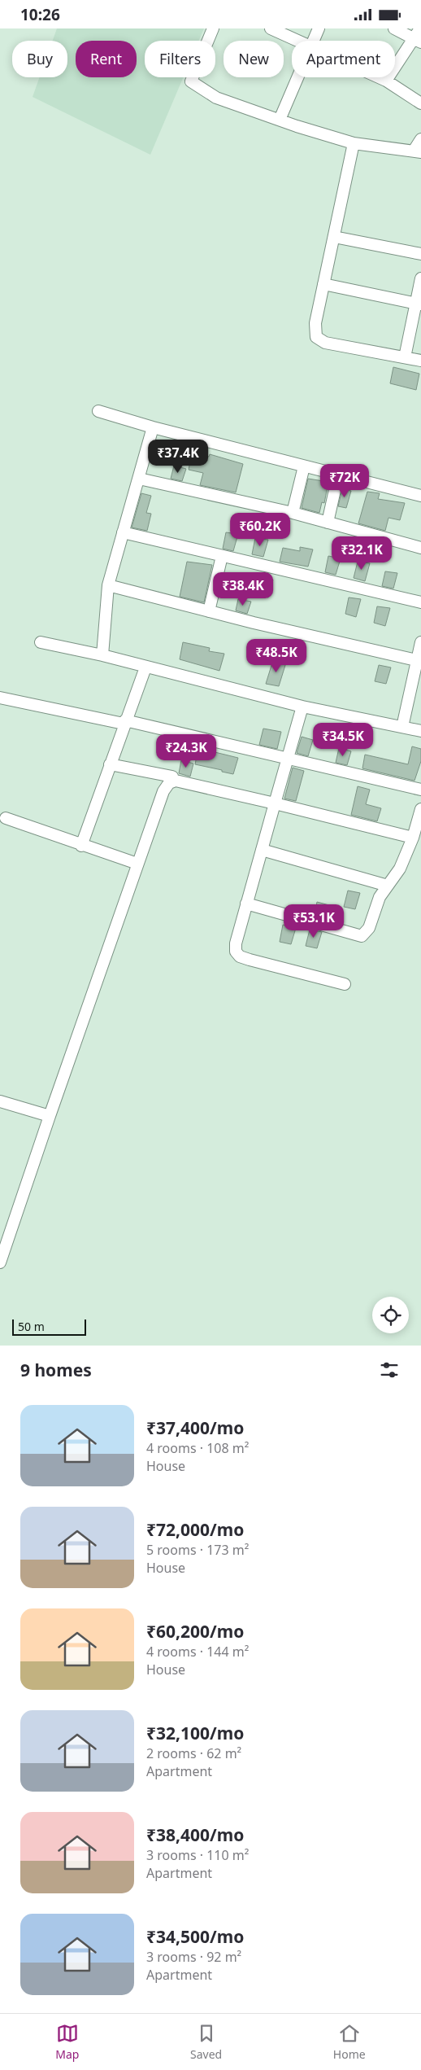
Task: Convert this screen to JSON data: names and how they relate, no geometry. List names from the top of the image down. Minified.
{"scale_bar":"50 m","page":{"status":"10:26","chip":["Buy","Rent","Filters","New","Apartment"],"price":["₹37.4K","₹72K","₹60.2K","₹32.1K","₹38.4K","₹48.5K","₹34.5K","₹24.3K","₹53.1K"],"scale":"50 m","heading":"9 homes","list":[{"name":"₹37,400/mo","note":"4 rooms · 108 m² · House"},{"name":"₹72,000/mo","note":"5 rooms · 173 m² · House"},{"name":"₹60,200/mo","note":"4 rooms · 144 m² · House"},{"name":"₹32,100/mo","note":"2 rooms · 62 m² · Apartment"},{"name":"₹38,400/mo","note":"3 rooms · 110 m² · Apartment"},{"name":"₹34,500/mo","note":"3 rooms · 92 m² · Apartment"}],"tabs":["Map","Saved","Home"]}}
